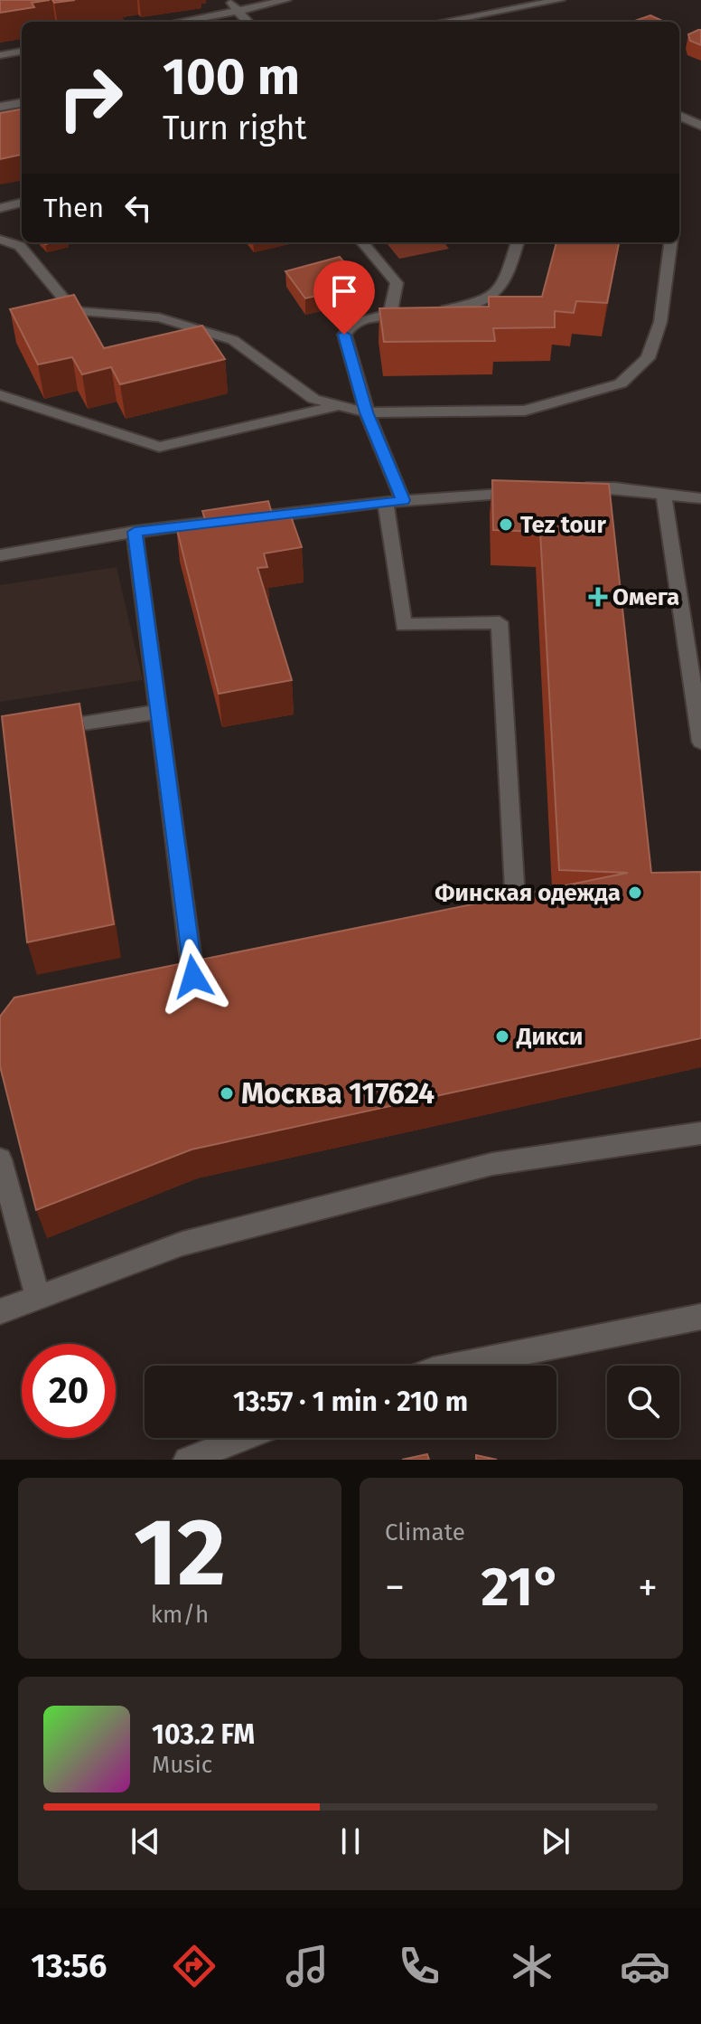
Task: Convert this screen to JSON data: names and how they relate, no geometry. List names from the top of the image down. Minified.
{"places":{"other":["Tez tour","Финская одежда","Дикси","Москва 117624"],"health":["Омега"]},"page":{"turn":["100 m","Turn right"],"then":"Then","limit":"20","trip":"13:57 · 1 min · 210 m","tile":[["12","km/h"],"Climate"],"heat":["−","21°","+"],"song":["103.2 FM","Music"],"tabs":"13:56"}}
